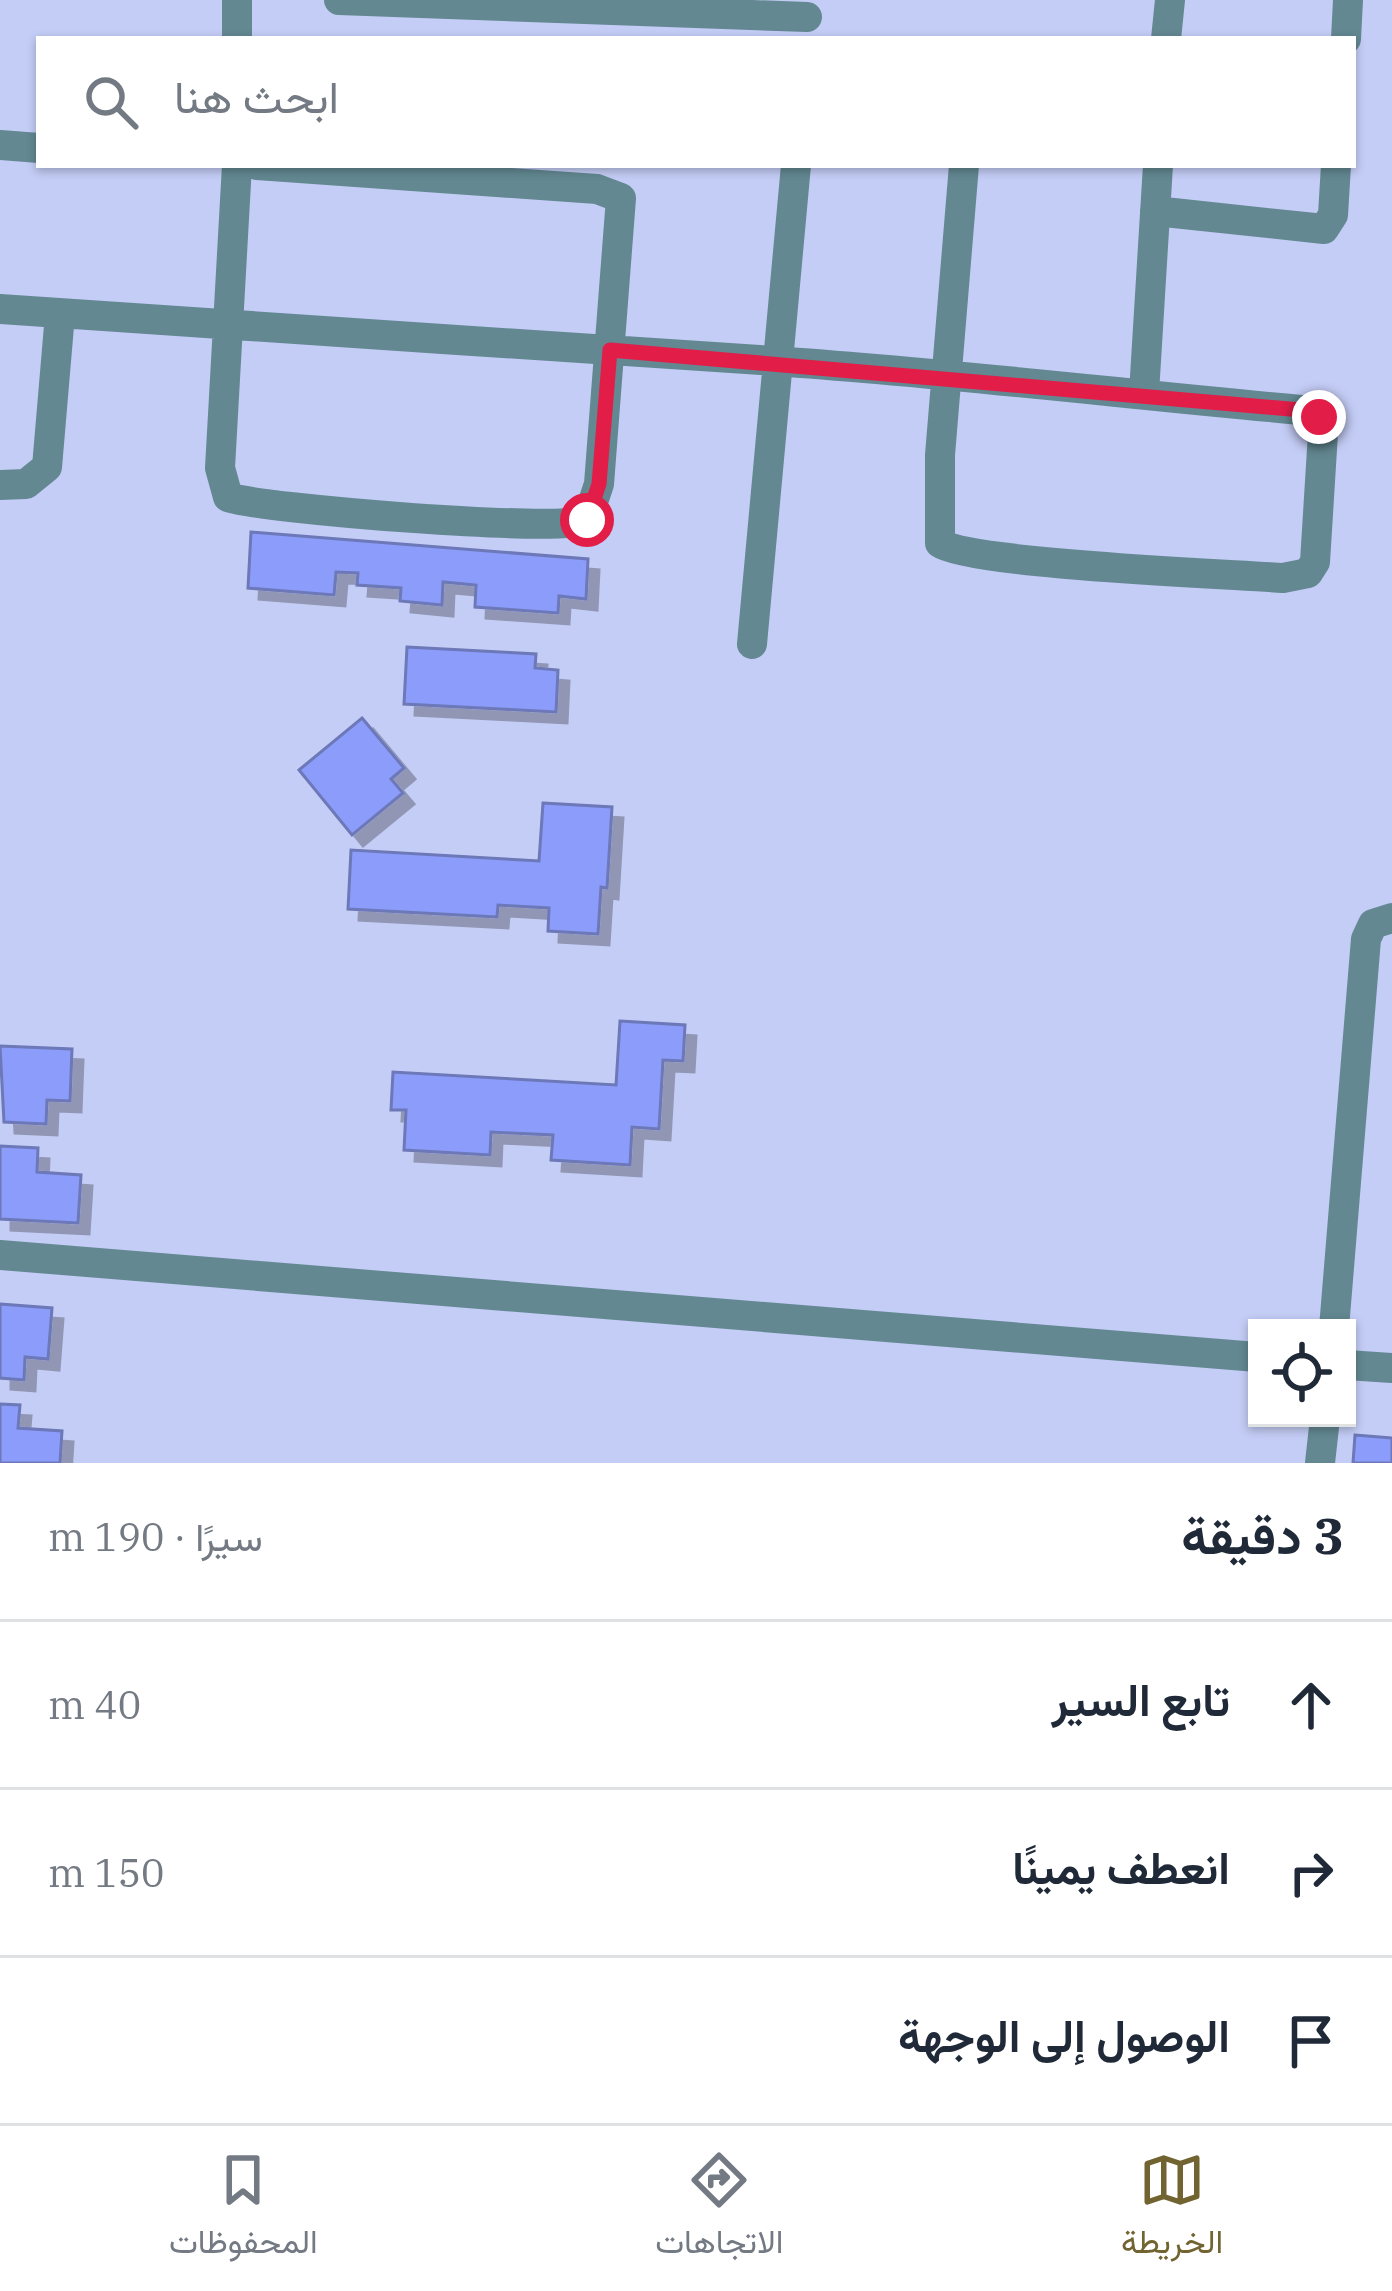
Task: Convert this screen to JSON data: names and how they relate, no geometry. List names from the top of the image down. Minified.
{"page":{"search":"ابحث هنا","heading":["3 دقيقة","سيرًا · 190 m"],"list":[["تابع السير","40 m"],["انعطف يمينًا","150 m"],"الوصول إلى الوجهة"],"nav":["الخريطة","الاتجاهات","المحفوظات"]}}
